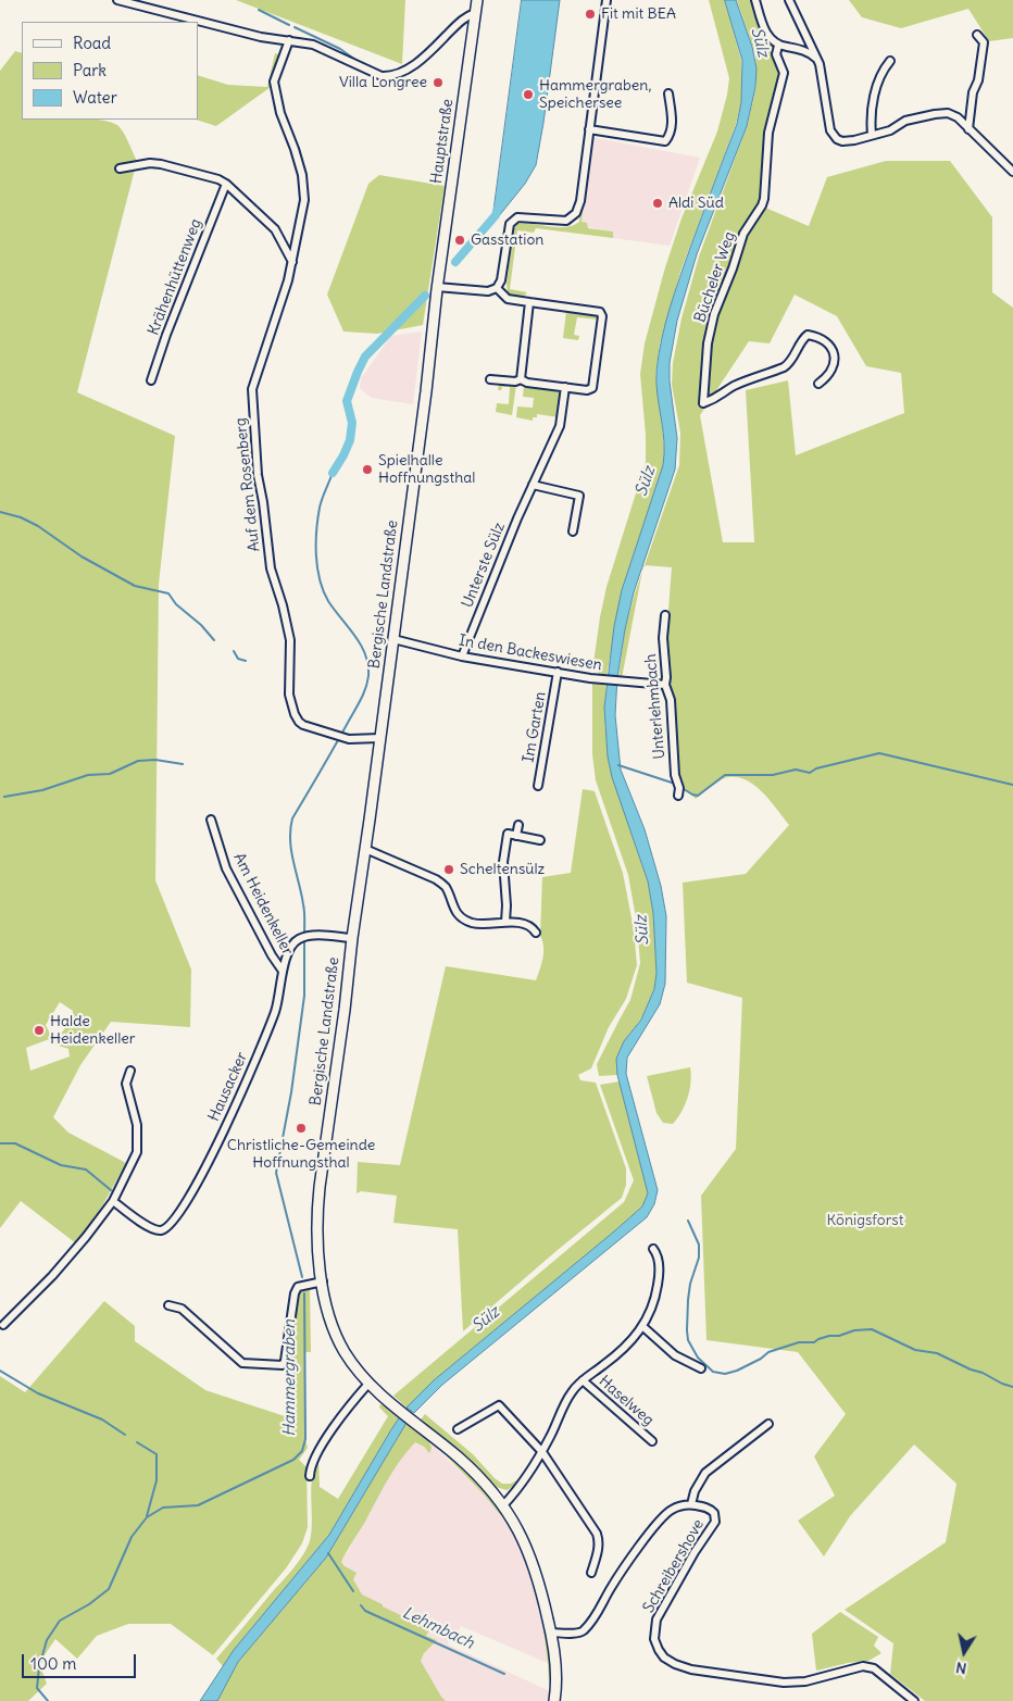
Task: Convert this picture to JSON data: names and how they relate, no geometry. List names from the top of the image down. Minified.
{"streets":{"main road":["Hauptstraße","Bergische Landstraße"],"street":["Krähenhüttenweg","Bücheler Weg","Auf dem Rosenberg","Unterste Sülz","In den Backeswiesen","Unterlehmbach","Im Garten","Am Heidenkeller","Hausacker","Haselweg","Schreibershove"]},"crossings":[["Hauptstraße","Bergische Landstraße"],["Auf dem Rosenberg","Bergische Landstraße"],["Unterste Sülz","In den Backeswiesen"],["Bergische Landstraße","In den Backeswiesen"],["Bergische Landstraße","Hausacker"],["Bergische Landstraße","Schreibershove"],["In den Backeswiesen","Unterlehmbach"],["In den Backeswiesen","Im Garten"],["Am Heidenkeller","Hausacker"]],"water":["Sülz","Hammergraben","Lehmbach"],"parks":["Königsforst"],"places":["Fit mit BEA","Villa Longree","Hammergraben, Speichersee","Aldi Süd","Gasstation","Spielhalle Hoffnungsthal","Scheltensülz","Halde Heidenkeller","Christliche-Gemeinde Hoffnungsthal"],"legend":["Road","Park","Water"],"scale_bar":"100 m","north":"bottom"}
